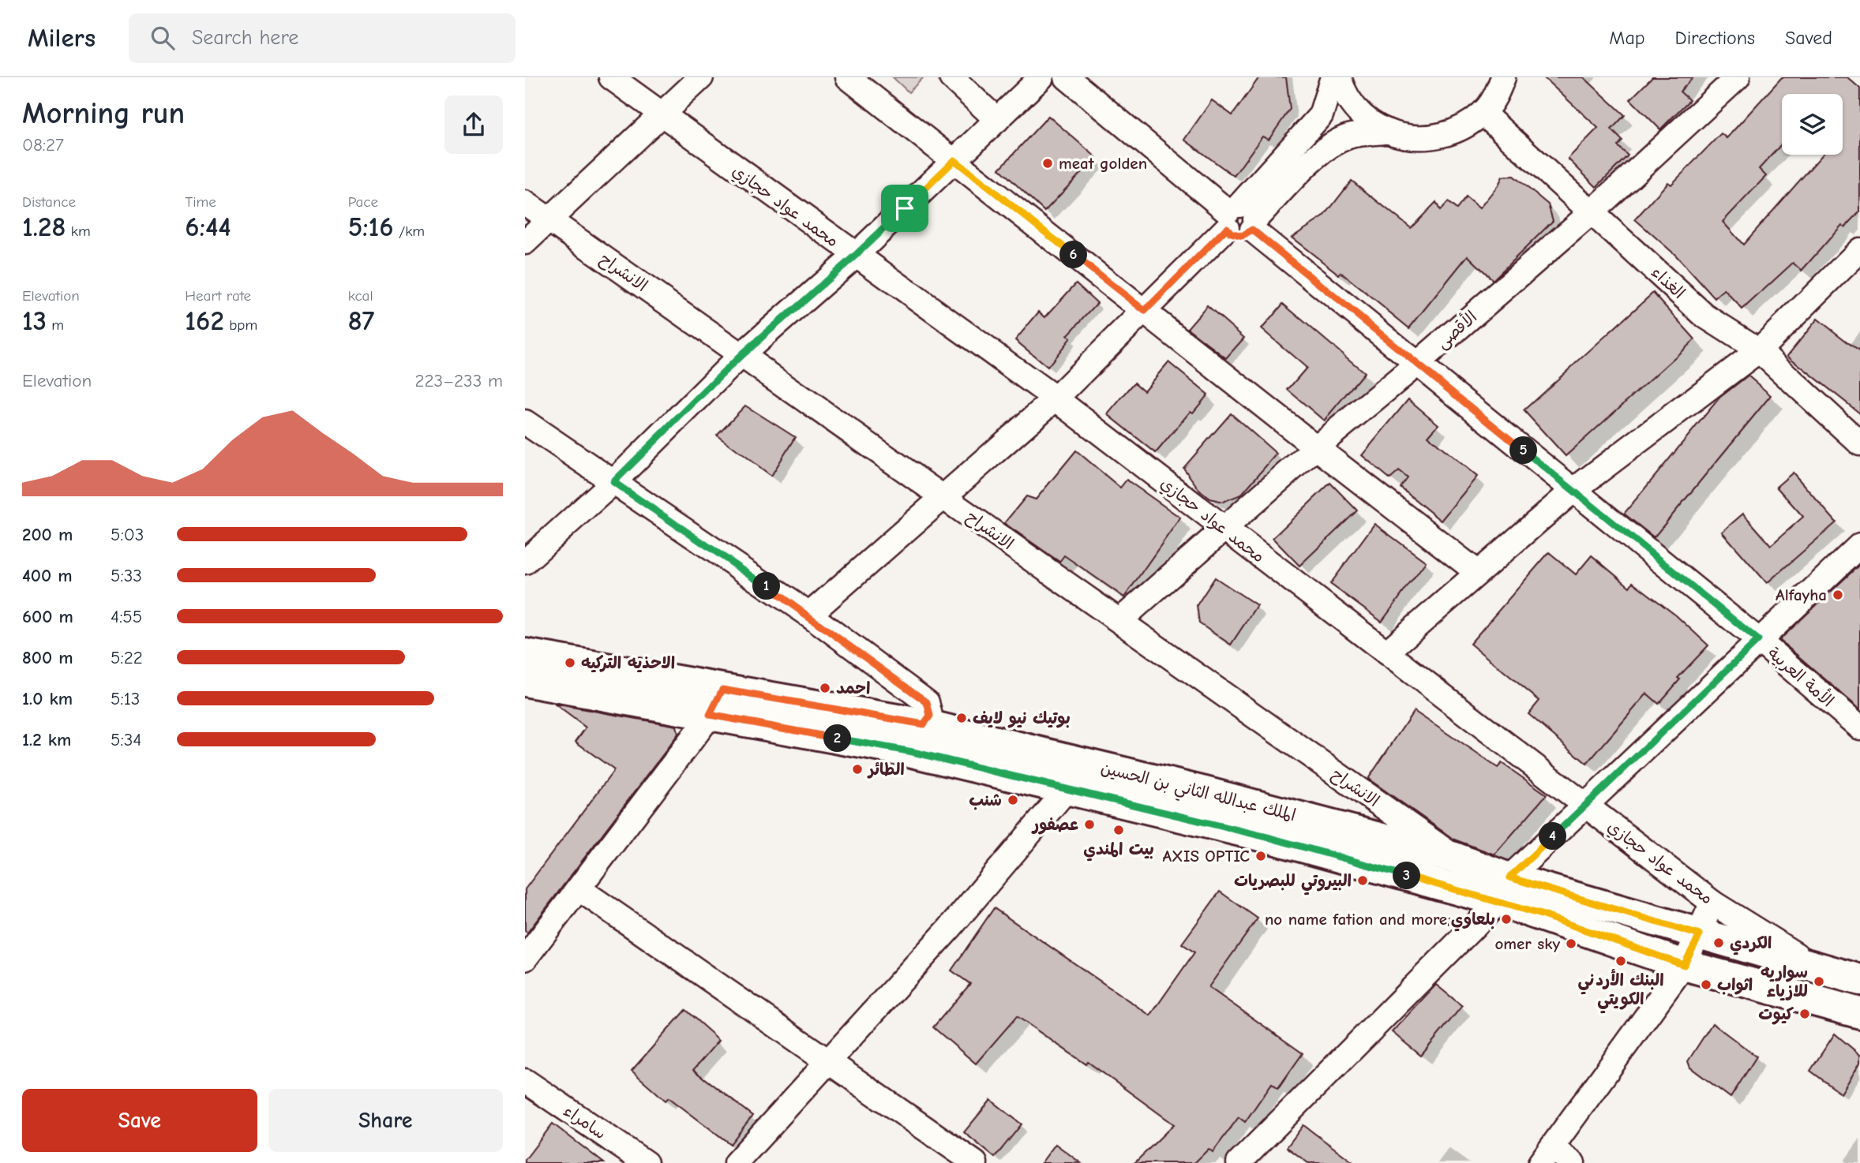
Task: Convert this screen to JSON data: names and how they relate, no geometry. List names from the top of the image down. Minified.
{"streets":{"main road":["الملك عبدالله الثاني بن الحسين"],"street":["محمد عواد حجازي","الانشراح","الغذاء","الأقصى","الأمة العربية","سامراء"]},"crossings":[["محمد عواد حجازي","الأقصى"],["محمد عواد حجازي","الملك عبدالله الثاني بن الحسين"],["الانشراح","الأقصى"],["الانشراح","الملك عبدالله الثاني بن الحسين"],["الغذاء","الأقصى"],["الأقصى","الأمة العربية"]],"places":["meat golden","Alfayha","الاحذيه التركيه","احمد","بوتيك نيو لايف","الطائر","شنب","عصفور","بيت المندي","AXIS OPTIC","البيروتي للبصريات","no name fation and more;بلعاوي","الكردي","omer sky","البنك الأردني الكويتي","سواريه للازياء","اثواب","كيوت"],"page":{"header":"Milers","search":"Search here","nav":["Map","Directions","Saved"],"heading":["Morning run","08:27"],"stats":[["Distance","1.28 km"],["Time","6:44"],["Pace","5:16 /km"],["Elevation","13 m"],["Heart rate","162 bpm"],["kcal","87"]],"pins":["6","5","1","2","4","3"],"chart":["Elevation","223–233 m"],"list":[{"name":"200 m","note":"5:03"},{"name":"400 m","note":"5:33"},{"name":"600 m","note":"4:55"},{"name":"800 m","note":"5:22"},{"name":"1.0 km","note":"5:13"},{"name":"1.2 km","note":"5:34"}],"buttons":["Save","Share"]}}
